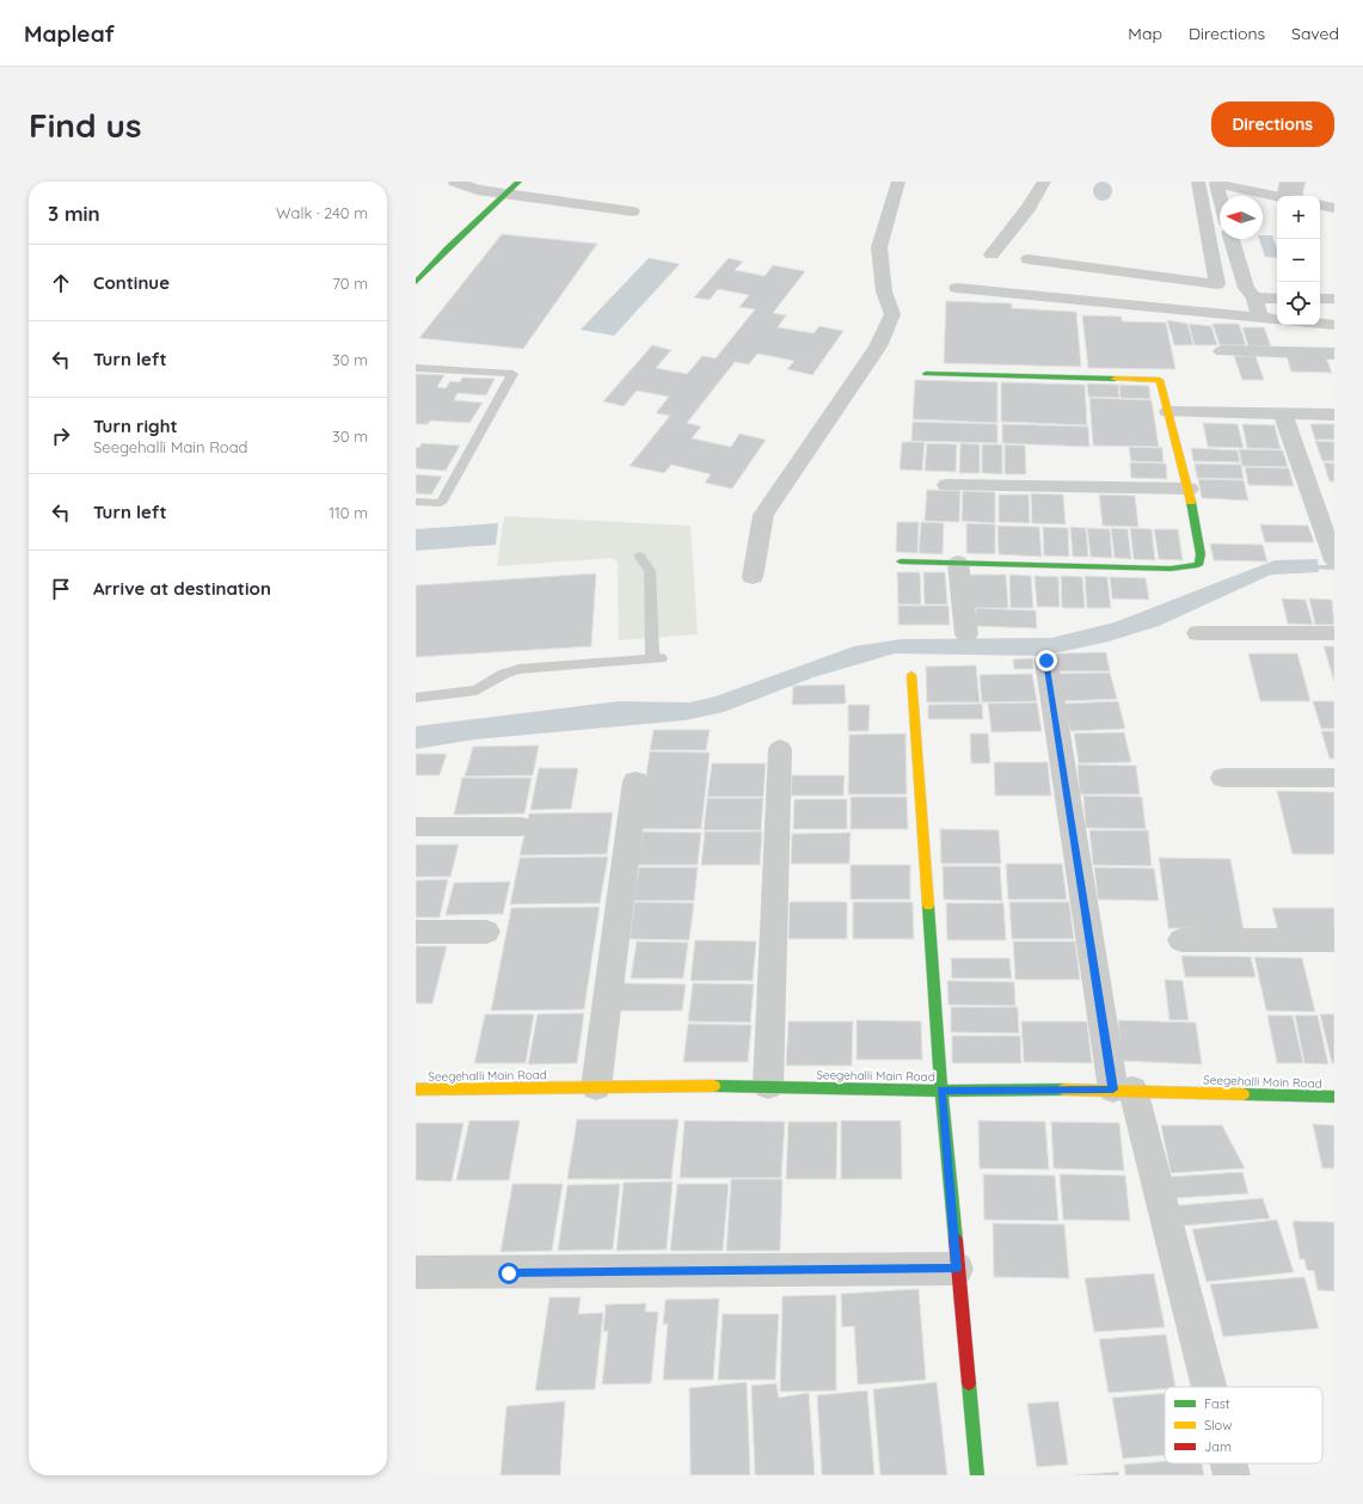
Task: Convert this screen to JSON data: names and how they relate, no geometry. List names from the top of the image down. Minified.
{"streets":{"street":["Seegehalli Main Road"]},"legend":["Fast","Slow","Jam"],"north":"left","page":{"header":"Mapleaf","nav":["Map","Directions","Saved"],"buttons":"Directions","title":"Find us","heading":["3 min","Walk · 240 m"],"map_buttons":["+","−"],"list":[["Continue","70 m"],["Turn left","30 m"],["Turn right","Seegehalli Main Road","30 m"],["Turn left","110 m"],"Arrive at destination"]}}
